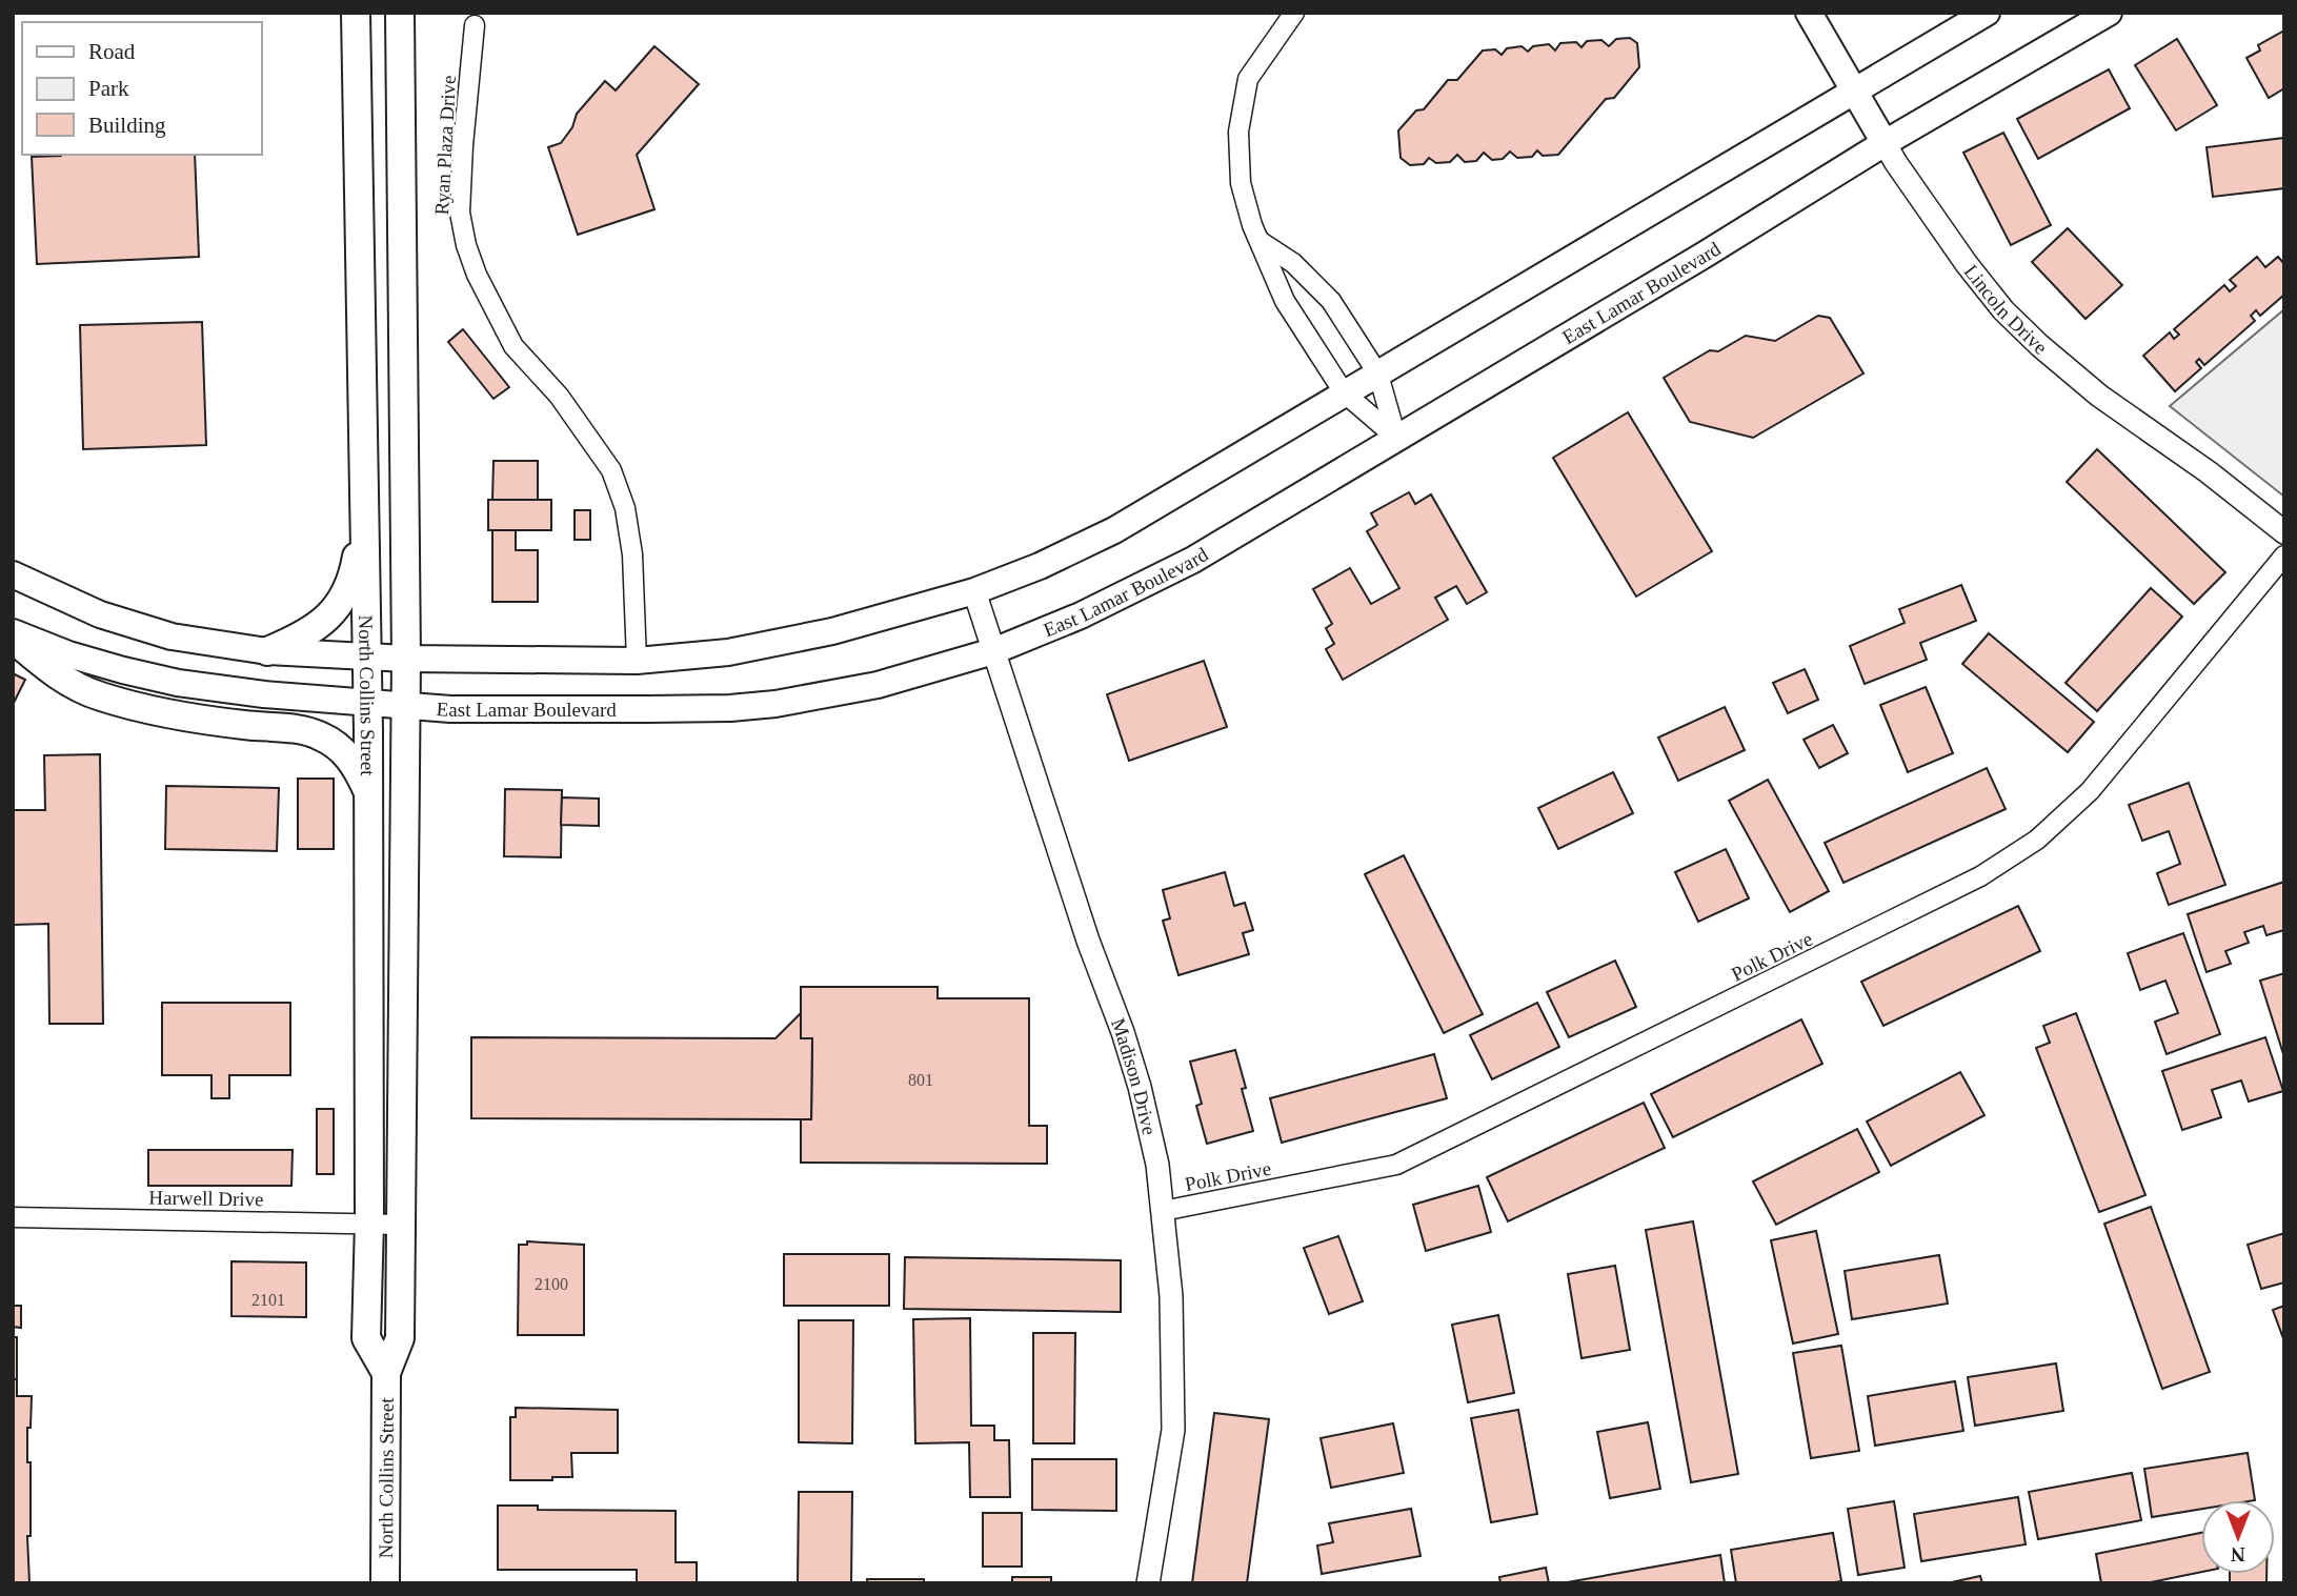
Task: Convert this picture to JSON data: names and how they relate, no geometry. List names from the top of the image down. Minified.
{"streets":{"main road":["East Lamar Boulevard","Lincoln Drive","North Collins Street"],"street":["Ryan Plaza Drive","Polk Drive","Madison Drive","Harwell Drive"]},"crossings":[["East Lamar Boulevard","Lincoln Drive"],["East Lamar Boulevard","North Collins Street"],["East Lamar Boulevard","Madison Drive"],["North Collins Street","Harwell Drive"],["Polk Drive","Madison Drive"]],"house_numbers":["801","2100","2101"],"legend":["Road","Park","Building"],"north":"bottom"}
